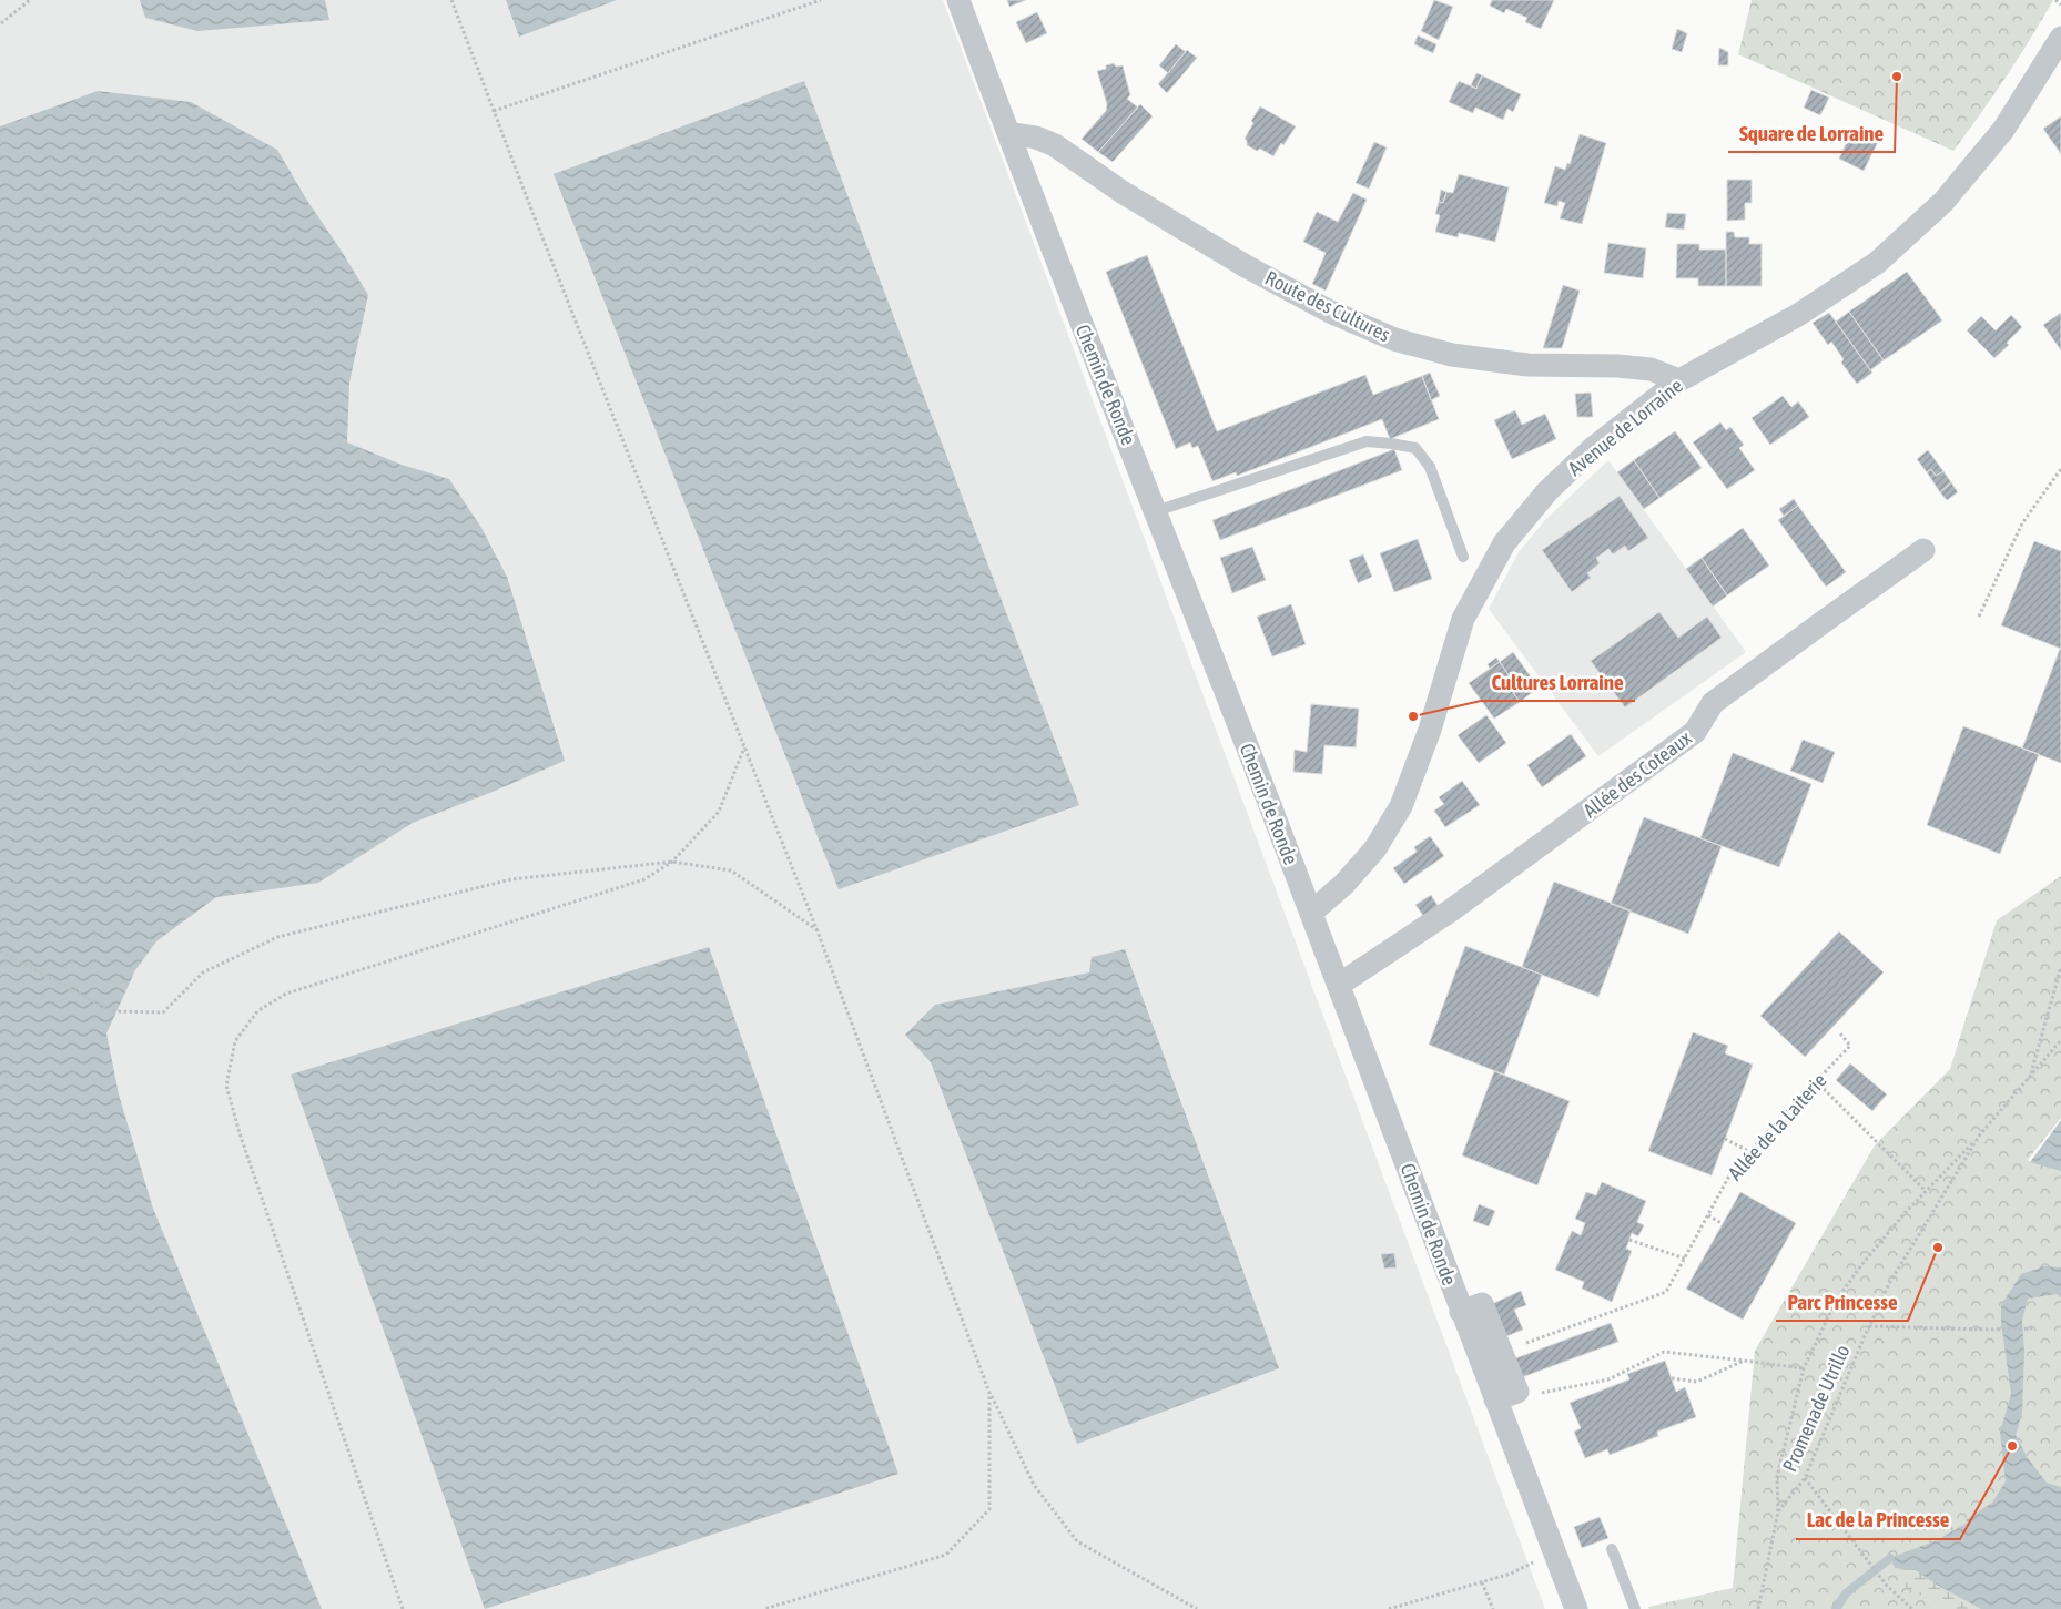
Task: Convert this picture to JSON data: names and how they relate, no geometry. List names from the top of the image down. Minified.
{"streets":{"street":["Route des Cultures","Chemin de Ronde","Avenue de Lorraine","Allée des Coteaux"],"path":["Allée de la Laiterie","Promenade Utrillo"]},"crossings":[["Route des Cultures","Chemin de Ronde"],["Route des Cultures","Avenue de Lorraine"],["Chemin de Ronde","Avenue de Lorraine"],["Chemin de Ronde","Allée des Coteaux"]],"places":["Square de Lorraine","Cultures Lorraine","Parc Princesse","Lac de la Princesse"]}
